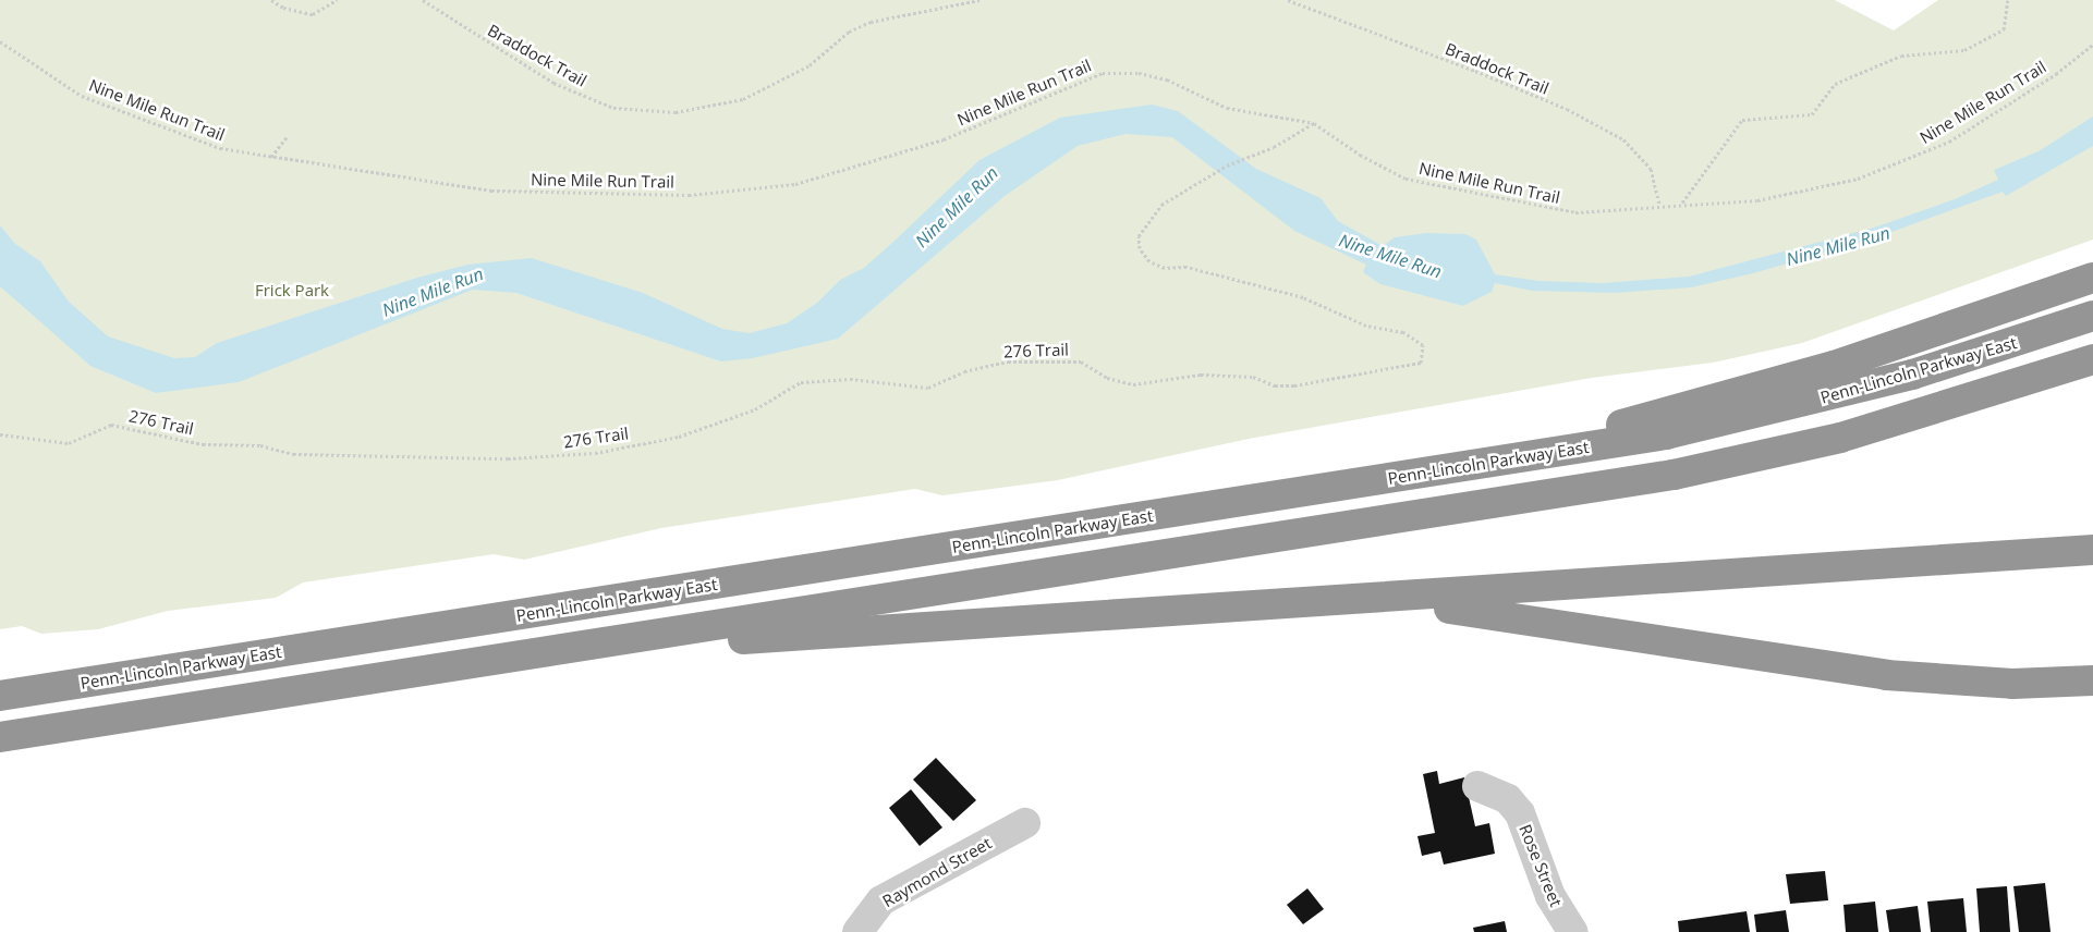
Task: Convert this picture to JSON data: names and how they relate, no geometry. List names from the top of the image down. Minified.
{"streets":{"highway":["Penn-Lincoln Parkway East"],"street":["Rose Street","Raymond Street"],"path":["Braddock Trail","Nine Mile Run Trail","276 Trail"]},"crossings":[["Braddock Trail","Nine Mile Run Trail"],["Nine Mile Run Trail","276 Trail"]],"water":["Nine Mile Run"],"parks":["Frick Park"]}
